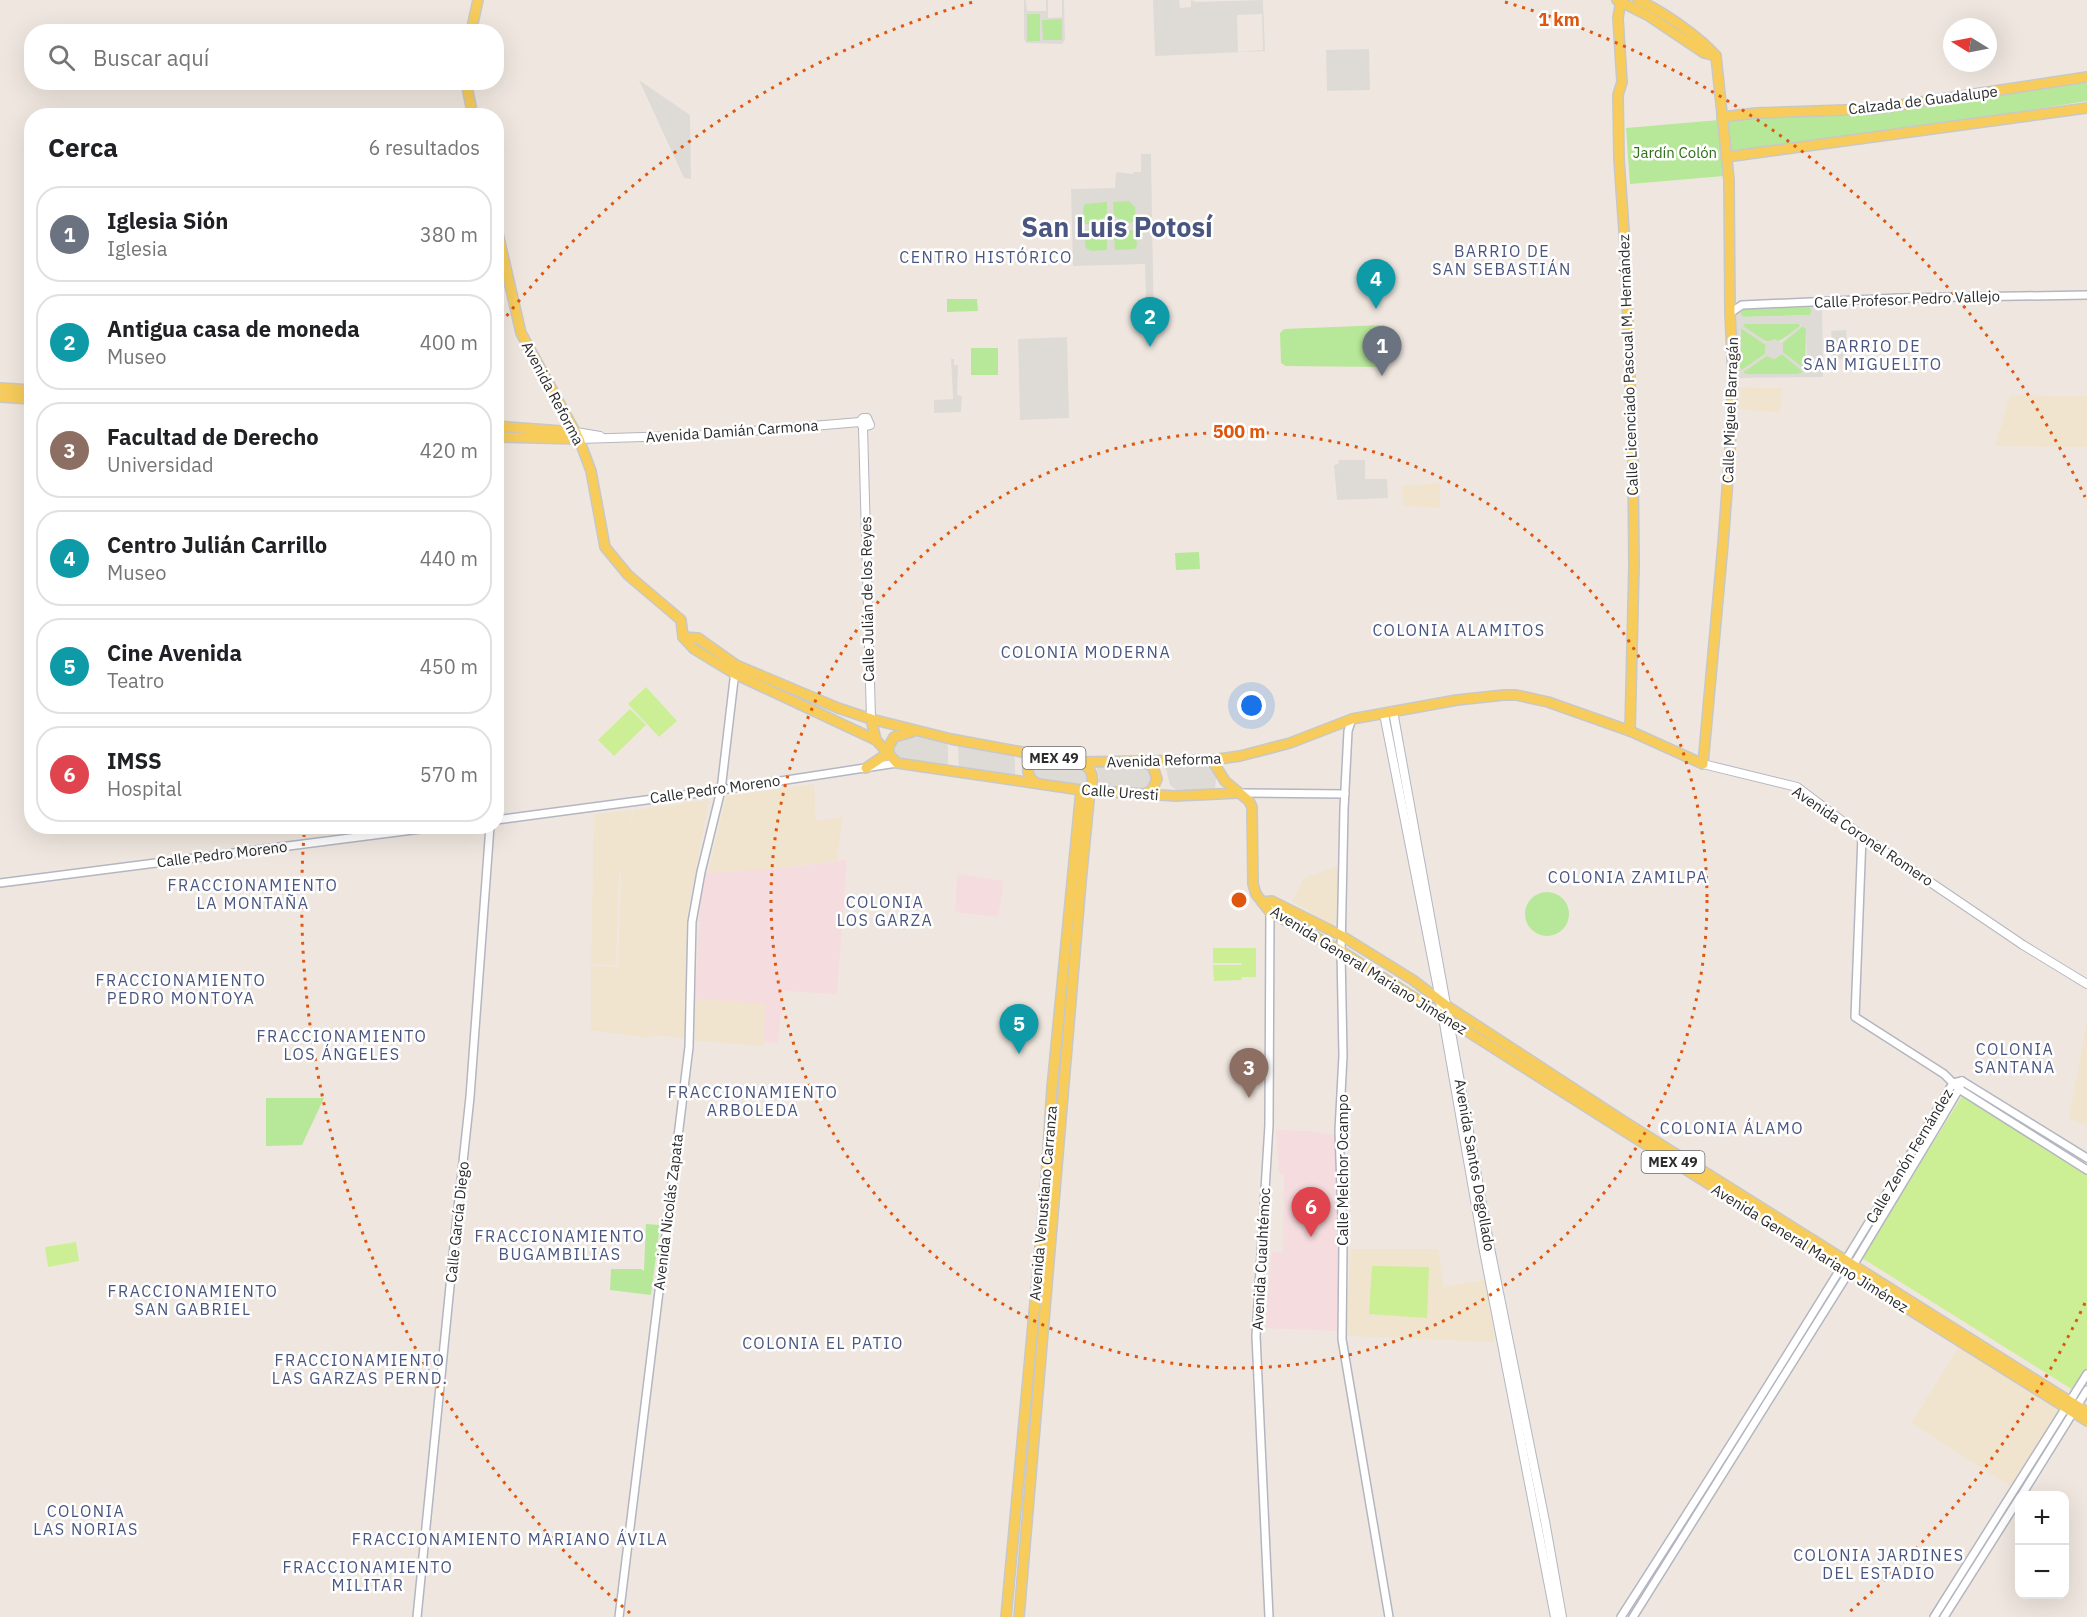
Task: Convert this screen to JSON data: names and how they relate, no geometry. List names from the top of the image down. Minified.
{"streets":{"main road":["Calzada de Guadalupe","Calle Licenciado Pascual M. Hernández","Avenida Reforma","Calle Miguel Barragán","Avenida Damián Carmona","Calle Julián de los Reyes","MEX 49","Calle Uresti","Avenida Coronel Romero","Avenida General Mariano Jiménez","Avenida Santos Degollado","Avenida Venustiano Carranza"],"street":["Calle Profesor Pedro Vallejo","Calle Pedro Moreno","Calle Zenón Fernández","Calle Melchor Ocampo","Avenida Nicolás Zapata","Calle García Diego","Avenida Cuauhtémoc"]},"crossings":[["Calzada de Guadalupe","Calle Miguel Barragán"],["Calle Profesor Pedro Vallejo","Calle Miguel Barragán"],["Calle Licenciado Pascual M. Hernández","Avenida Coronel Romero"],["Avenida Reforma","Avenida Damián Carmona"],["Avenida Reforma","Calle Julián de los Reyes"],["Avenida Reforma","Avenida Coronel Romero"],["Avenida Reforma","Avenida Santos Degollado"],["Avenida Reforma","Calle Melchor Ocampo"],["Avenida Reforma","Avenida Nicolás Zapata"],["Calle Miguel Barragán","Avenida Coronel Romero"],["Avenida Damián Carmona","Calle Julián de los Reyes"],["Calle Julián de los Reyes","Calle Pedro Moreno"],["Calle Julián de los Reyes","Calle Uresti"],["Calle Pedro Moreno","Calle Uresti"],["Calle Pedro Moreno","Avenida Nicolás Zapata"],["Calle Uresti","Calle Melchor Ocampo"],["Calle Uresti","Avenida Venustiano Carranza"],["Avenida General Mariano Jiménez","Calle Zenón Fernández"],["Avenida General Mariano Jiménez","Avenida Santos Degollado"],["Avenida General Mariano Jiménez","Calle Melchor Ocampo"],["Avenida General Mariano Jiménez","Avenida Cuauhtémoc"]],"districts":["San Luis Potosí","BARRIO DE SAN SEBASTIÁN","CENTRO HISTÓRICO","BARRIO DE SAN MIGUELITO","COLONIA ALAMITOS","COLONIA MODERNA","COLONIA ZAMILPA","FRACCIONAMIENTO LA MONTAÑA","COLONIA LOS GARZA","FRACCIONAMIENTO PEDRO MONTOYA","FRACCIONAMIENTO LOS ÁNGELES","COLONIA SANTANA","FRACCIONAMIENTO ARBOLEDA","COLONIA ÁLAMO","FRACCIONAMIENTO BUGAMBILIAS","FRACCIONAMIENTO SAN GABRIEL","COLONIA EL PATIO","FRACCIONAMIENTO LAS GARZAS PERND.","COLONIA LAS NORIAS","FRACCIONAMIENTO MARIANO ÁVILA","COLONIA JARDINES DEL ESTADIO","FRACCIONAMIENTO MILITAR"],"parks":["Jardín Colón"],"north":"left","page":{"search":"Buscar aquí","heading":["Cerca","6 resultados"],"list":[{"mark":"1","name":"Iglesia Sión","note":"Iglesia","value":"380 m"},{"mark":"2","name":"Antigua casa de moneda","note":"Museo","value":"400 m"},{"mark":"3","name":"Facultad de Derecho","note":"Universidad","value":"420 m"},{"mark":"4","name":"Centro Julián Carrillo","note":"Museo","value":"440 m"},{"mark":"5","name":"Cine Avenida","note":"Teatro","value":"450 m"},{"mark":"6","name":"IMSS","note":"Hospital","value":"570 m"}],"pins":["4","2","1","5","3","6"],"map_buttons":["+","−"]},"rings":["1 km","500 m"]}
